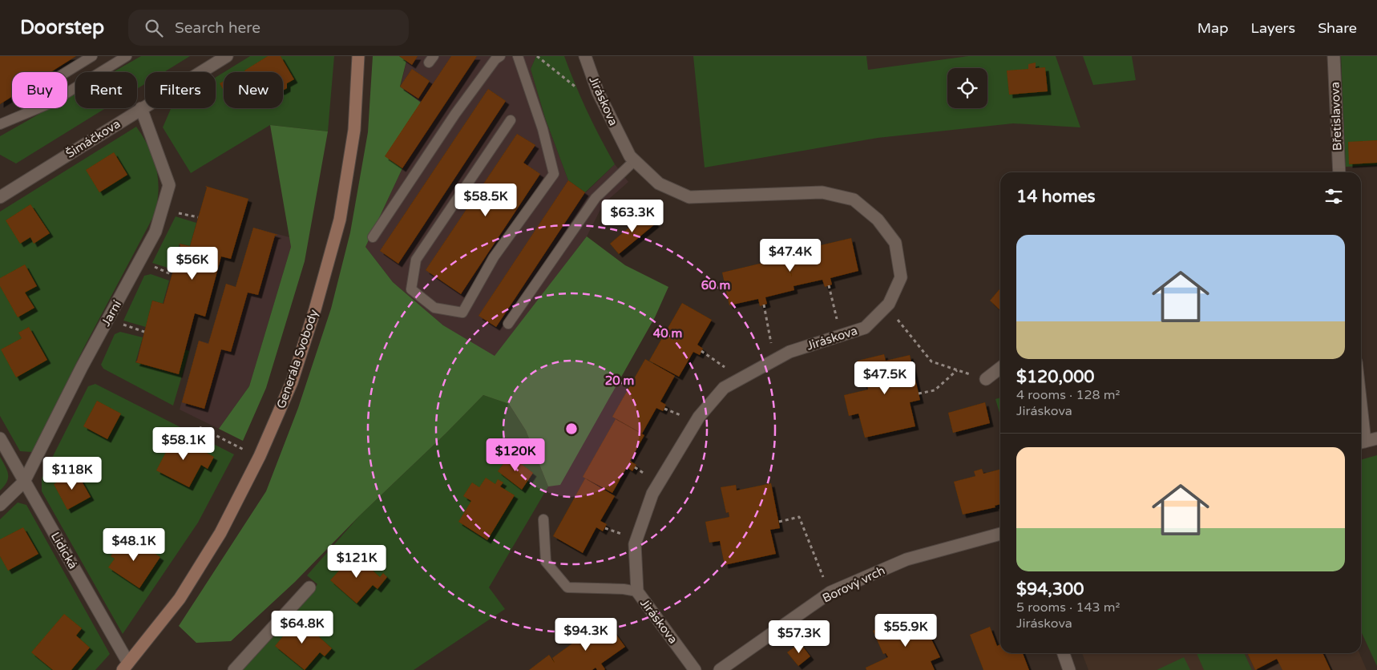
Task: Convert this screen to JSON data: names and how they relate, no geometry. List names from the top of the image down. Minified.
{"streets":{"main road":["Generála Svobody"],"street":["Jiráskova","Břetislavova","Šimáčkova","Jarní","Lidická","Borový vrch"]},"crossings":[["Šimáčkova","Jarní"],["Jarní","Lidická"],["Generála Svobody","Lidická"]],"page":{"header":"Doorstep","search":"Search here","nav":["Map","Layers","Share"],"chip":["Buy","Rent","Filters","New"],"heading":"14 homes","price":["$58.5K","$63.3K","$47.4K","$56K","$47.5K","$58.1K","$120K","$118K","$48.1K","$121K","$64.8K","$55.9K","$94.3K","$57.3K"],"list":[{"name":"$120,000","note":"4 rooms · 128 m² · Jiráskova"},{"name":"$94,300","note":"5 rooms · 143 m² · Jiráskova"}]},"rings":["60 m","40 m","20 m"]}
